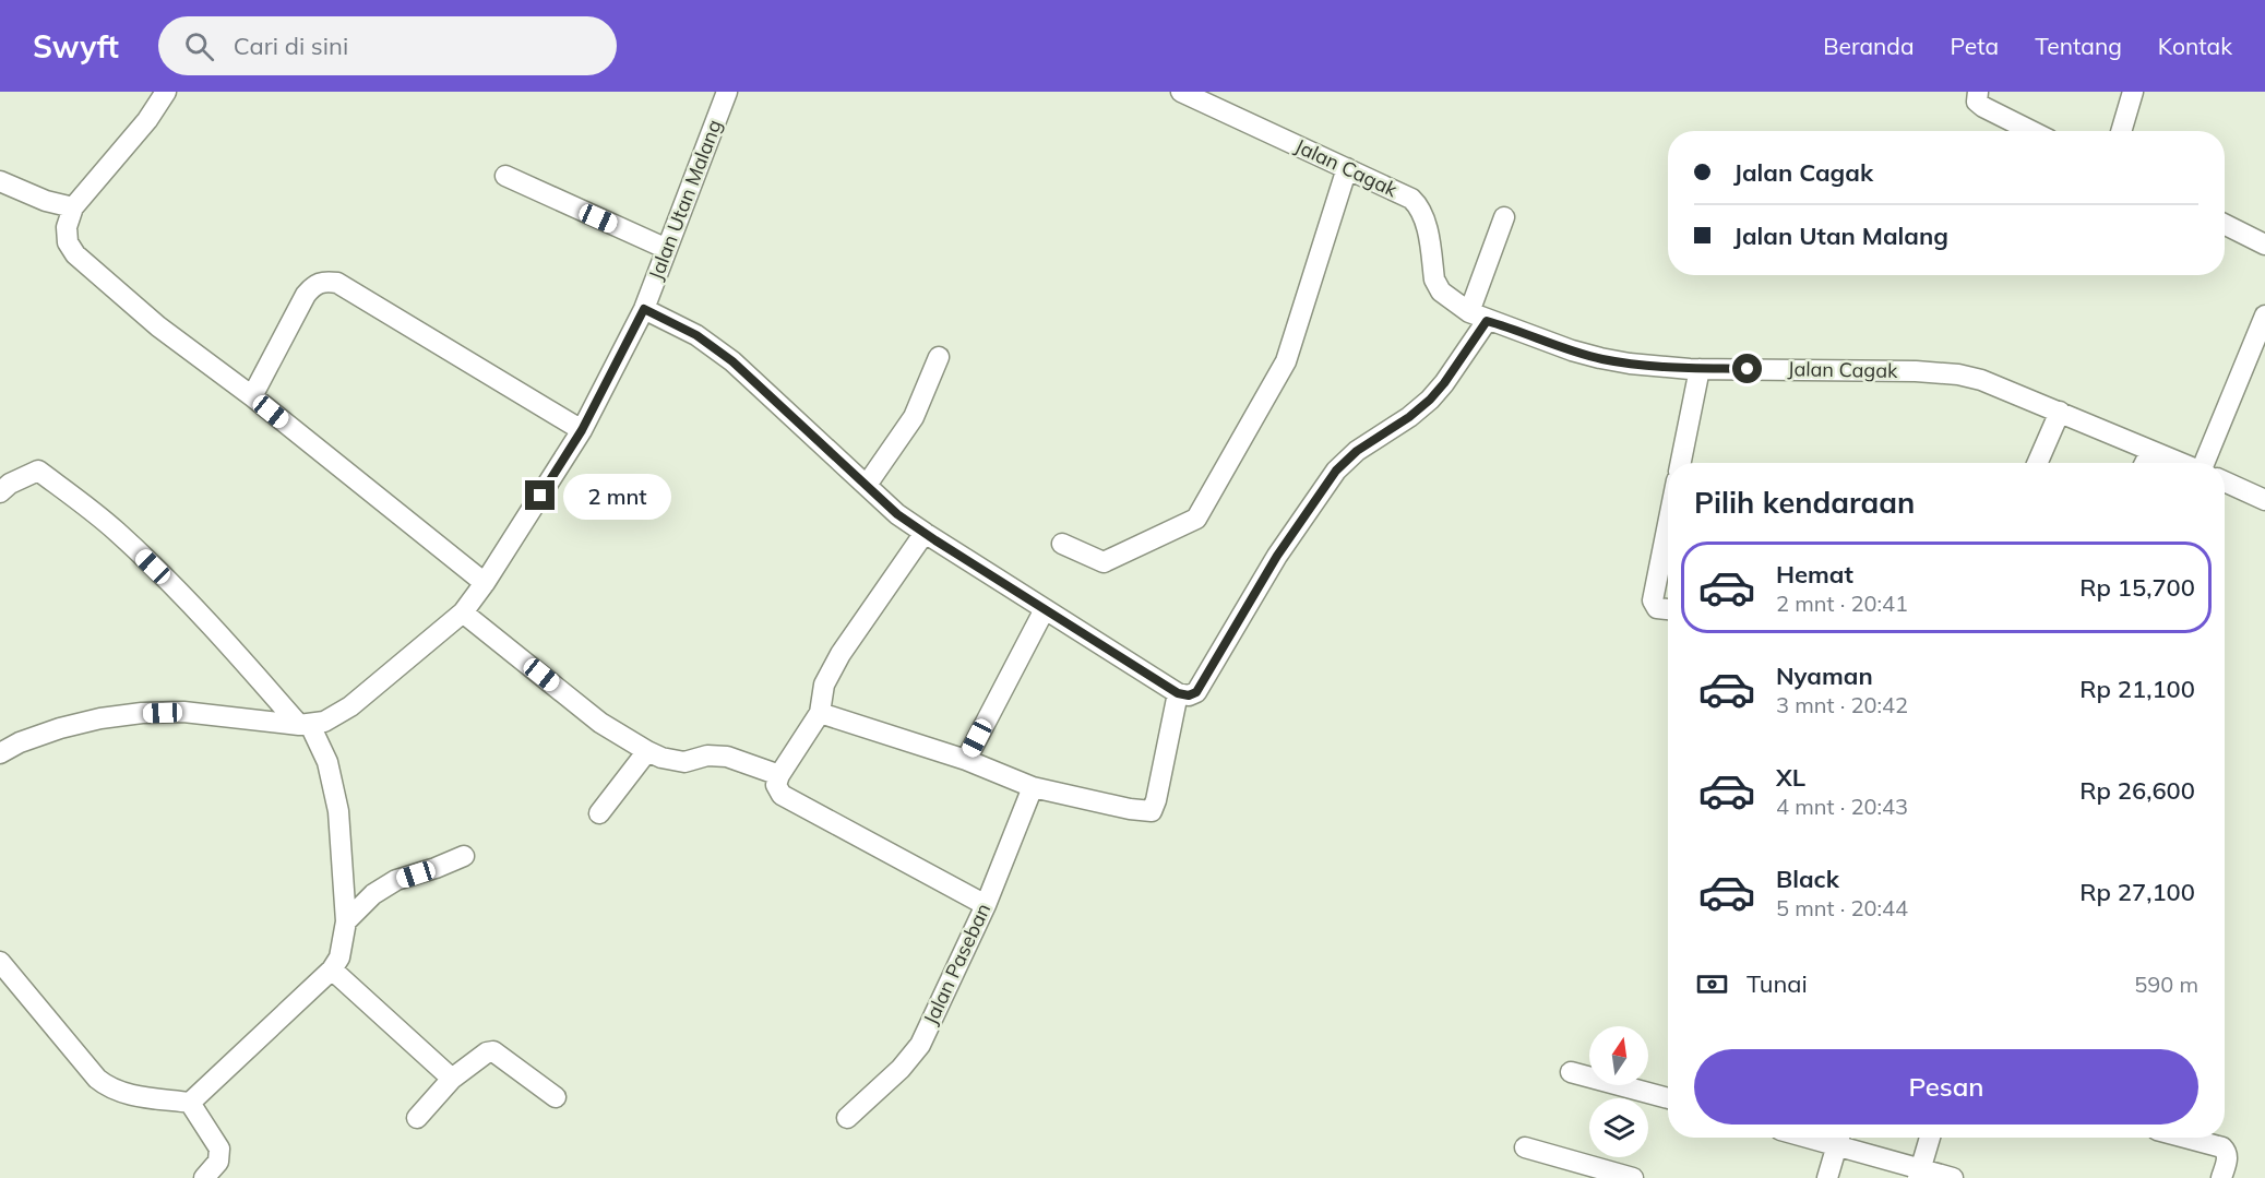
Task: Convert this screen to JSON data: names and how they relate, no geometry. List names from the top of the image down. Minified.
{"streets":{"street":["Jalan Cagak","Jalan Utan Malang","Jalan Paseban"]},"north":"top","page":{"header":"Swyft","search":"Cari di sini","nav":["Beranda","Peta","Tentang","Kontak"],"banner":["Jalan Cagak","Jalan Utan Malang"],"heading":"Pilih kendaraan","bubble":"2 mnt","list":[{"name":"Hemat","note":"2 mnt · 20:41","value":"Rp 15,700"},{"name":"Nyaman","note":"3 mnt · 20:42","value":"Rp 21,100"},{"name":"XL","note":"4 mnt · 20:43","value":"Rp 26,600"},{"name":"Black","note":"5 mnt · 20:44","value":"Rp 27,100"}],"pay":["Tunai","590 m"],"buttons":"Pesan"}}
